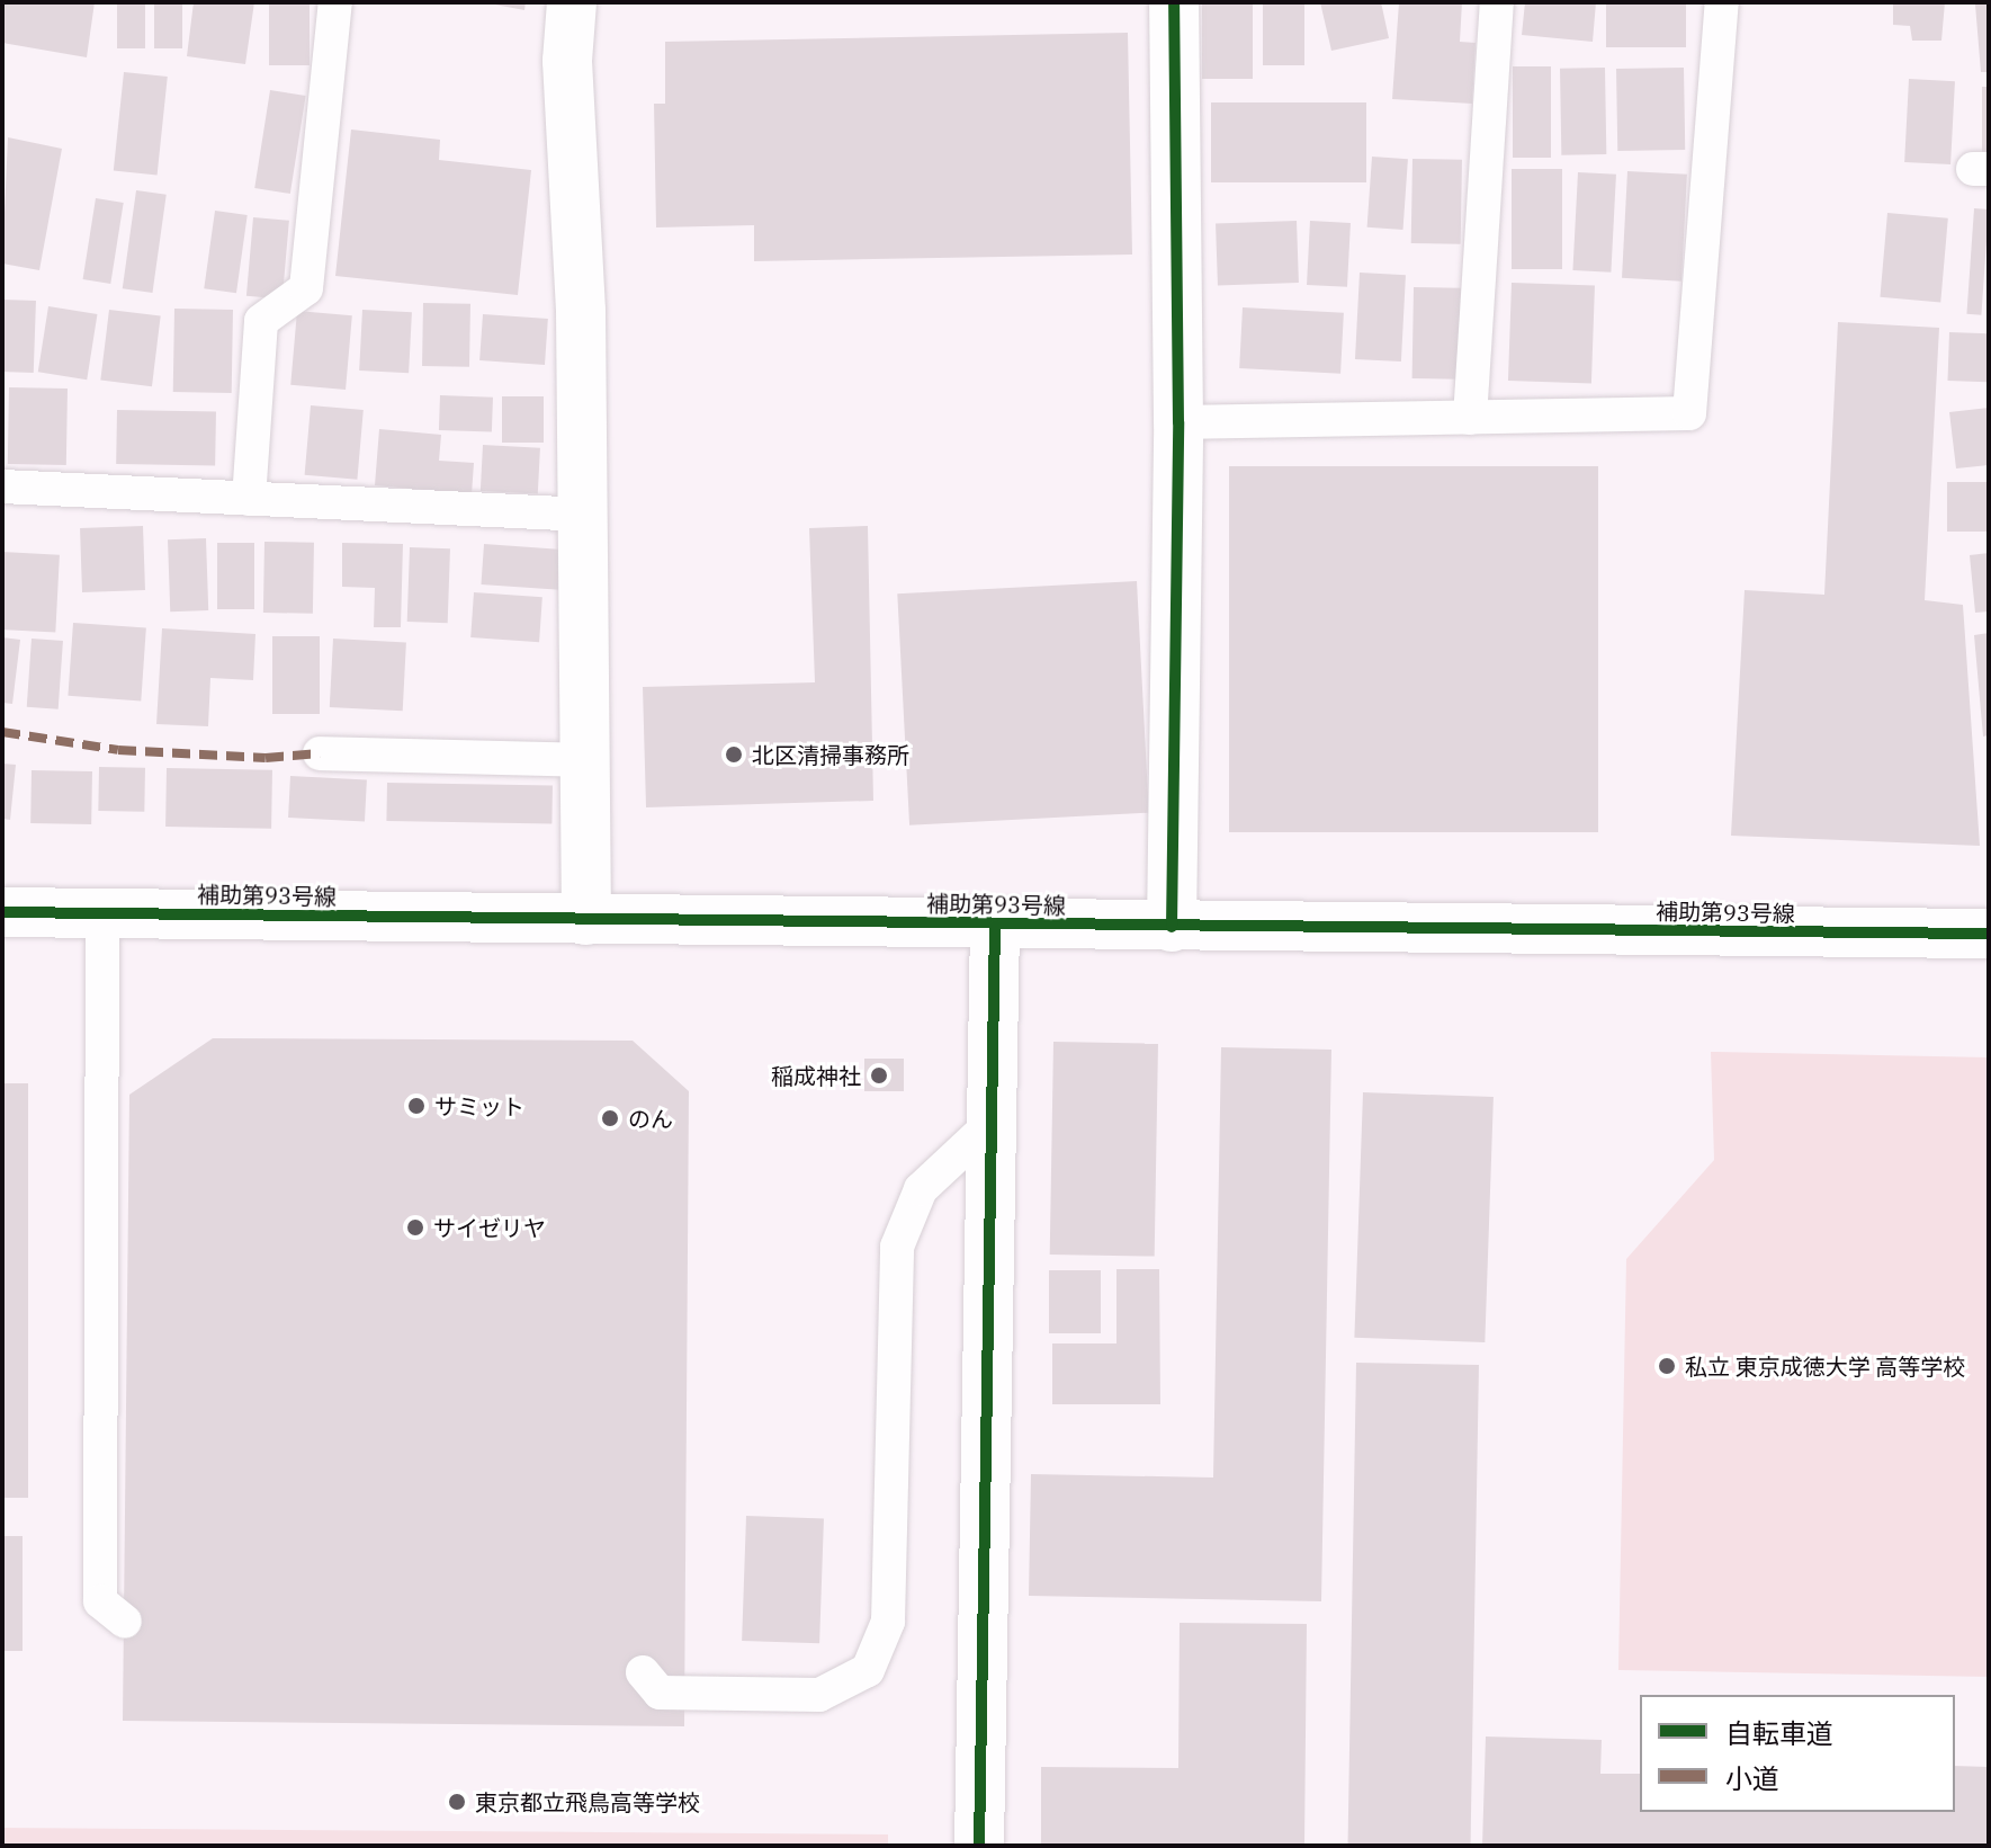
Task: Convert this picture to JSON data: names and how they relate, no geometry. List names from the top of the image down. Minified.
{"streets":{"street":["補助第93号線"]},"places":["北区清掃事務所","稲成神社","サミット","のん","サイゼリヤ","私立 東京成徳大学 高等学校","東京都立飛鳥高等学校"],"legend":["自転車道","小道"]}
